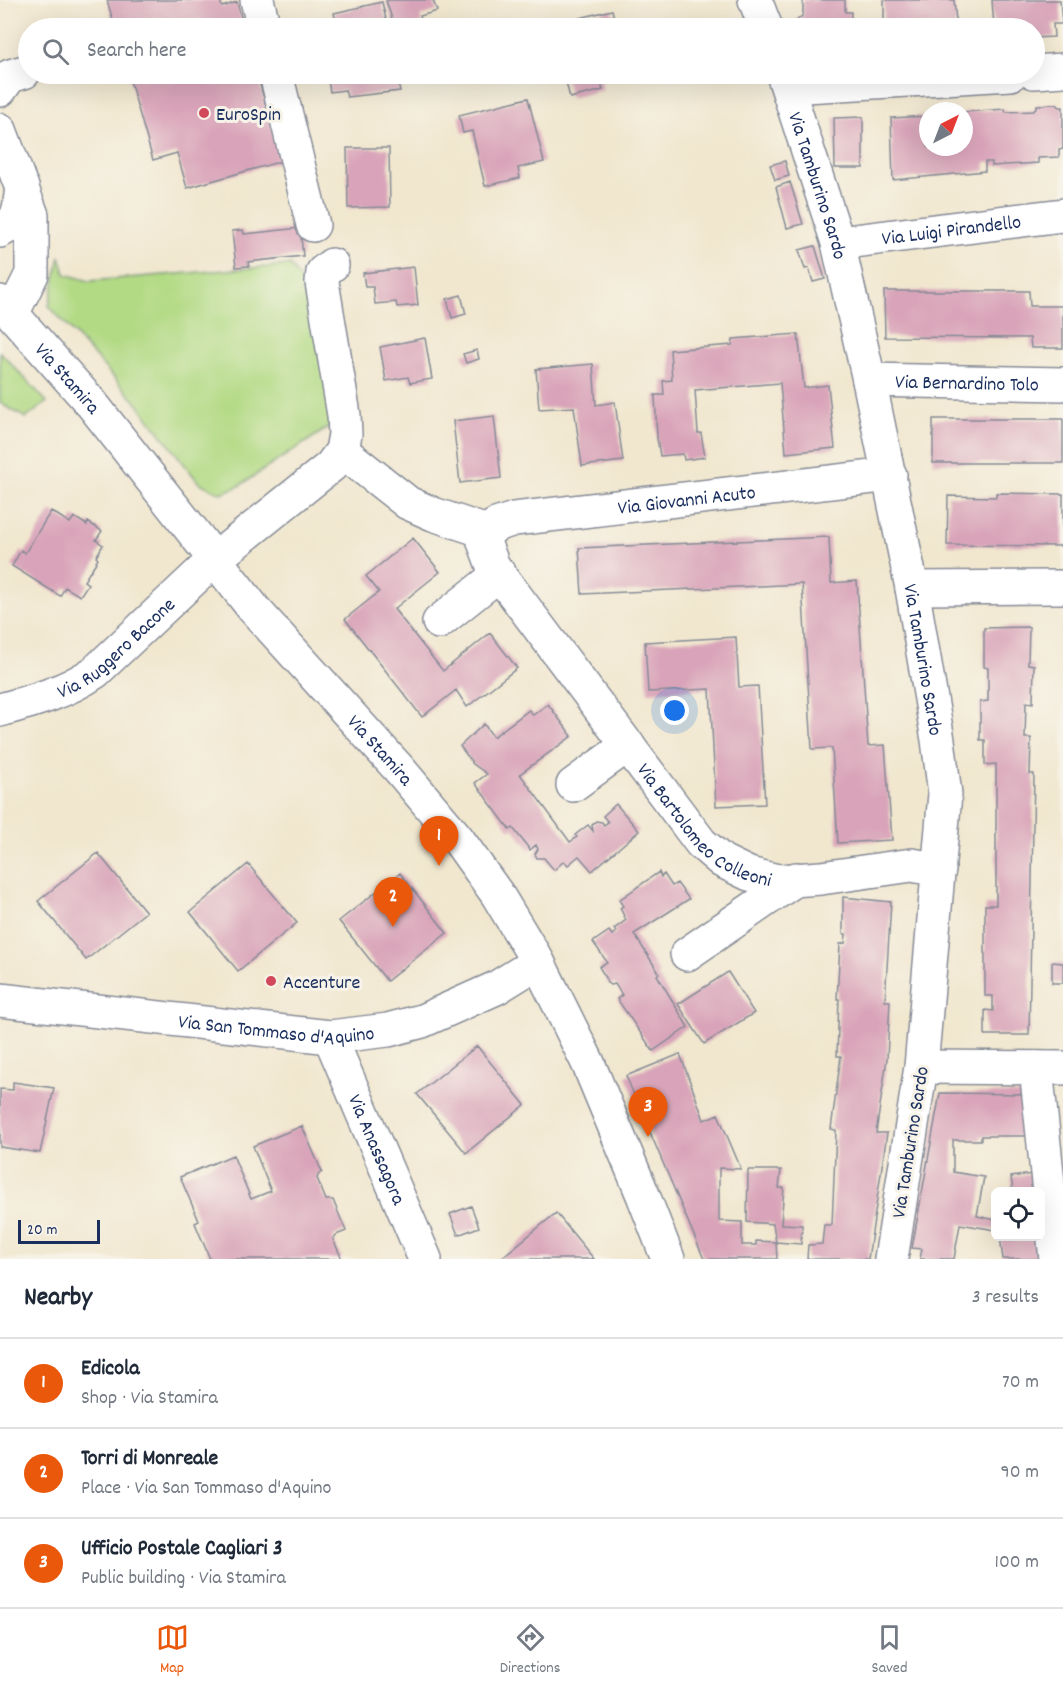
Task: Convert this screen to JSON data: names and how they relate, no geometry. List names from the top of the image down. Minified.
{"streets":{"street":["Via Tamburino Sardo","Via Luigi Pirandello","Via Stamira","Via Bernardino Tolo","Via Giovanni Acuto","Via Ruggero Bacone","Via Bartolomeo Colleoni","Via San Tommaso d'Aquino","Via Anassagora"]},"crossings":[["Via Tamburino Sardo","Via Luigi Pirandello"],["Via Tamburino Sardo","Via Bernardino Tolo"],["Via Tamburino Sardo","Via Giovanni Acuto"],["Via Tamburino Sardo","Via Bartolomeo Colleoni"],["Via Stamira","Via Ruggero Bacone"],["Via Stamira","Via San Tommaso d'Aquino"],["Via Giovanni Acuto","Via Bartolomeo Colleoni"],["Via San Tommaso d'Aquino","Via Anassagora"]],"places":["EuroSpin","Accenture"],"scale_bar":"20 m","north":"top right","page":{"search":"Search here","pins":["1","2","3"],"scale":"20 m","heading":["Nearby","3 results"],"list":[{"mark":"1","name":"Edicola","note":"Shop · Via Stamira","value":"70 m"},{"mark":"2","name":"Torri di Monreale","note":"Place · Via San Tommaso d'Aquino","value":"90 m"},{"mark":"3","name":"Ufficio Postale Cagliari 3","note":"Public building · Via Stamira","value":"100 m"}],"nav":["Map","Directions","Saved"]}}
